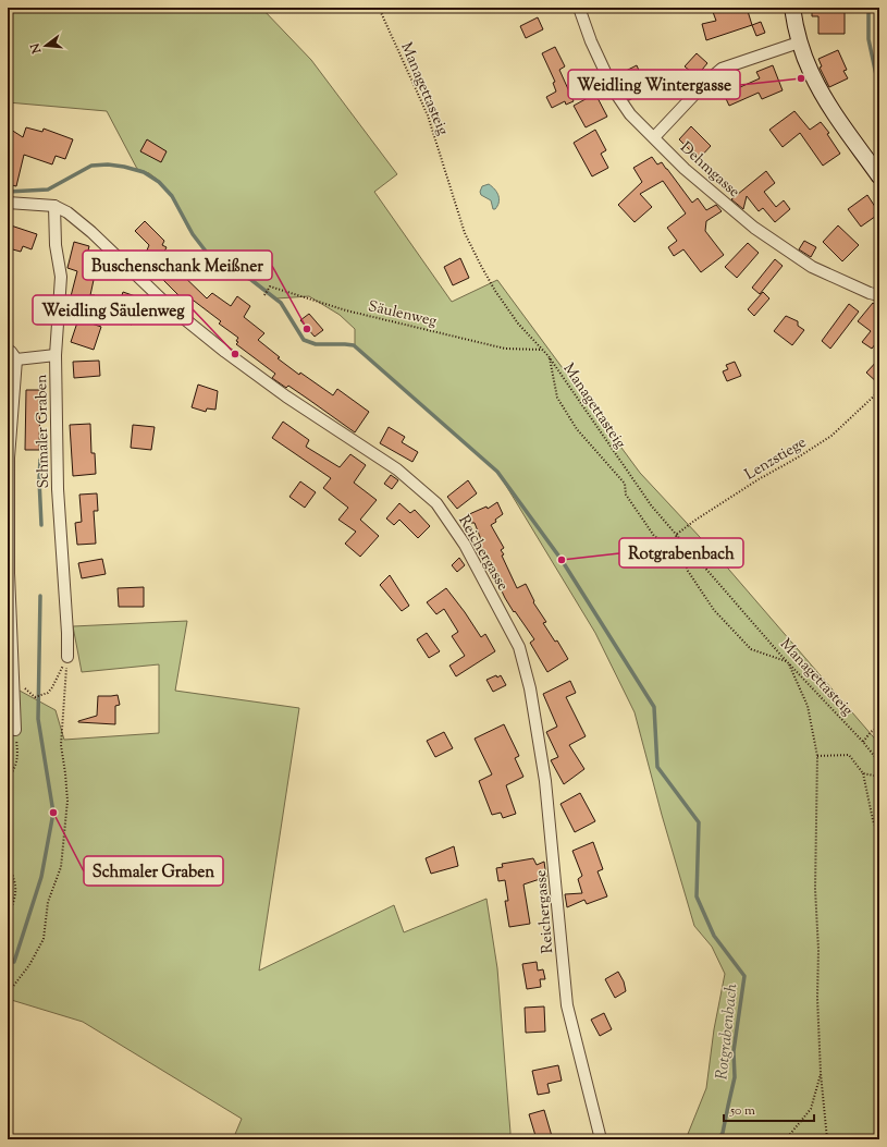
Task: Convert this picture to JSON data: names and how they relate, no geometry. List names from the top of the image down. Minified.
{"streets":{"street":["Dehmgasse","Schmaler Graben","Reichergasse"],"path":["Managettasteig","Säulenweg","Lenzstiege"]},"crossings":[["Managettasteig","Säulenweg"],["Managettasteig","Lenzstiege"],["Schmaler Graben","Reichergasse"]],"water":["Rotgrabenbach"],"places":["Weidling Wintergasse","Buschenschank Meißner","Weidling Säulenweg","Rotgrabenbach","Schmaler Graben"],"scale_bar":"50 m","north":"left"}
